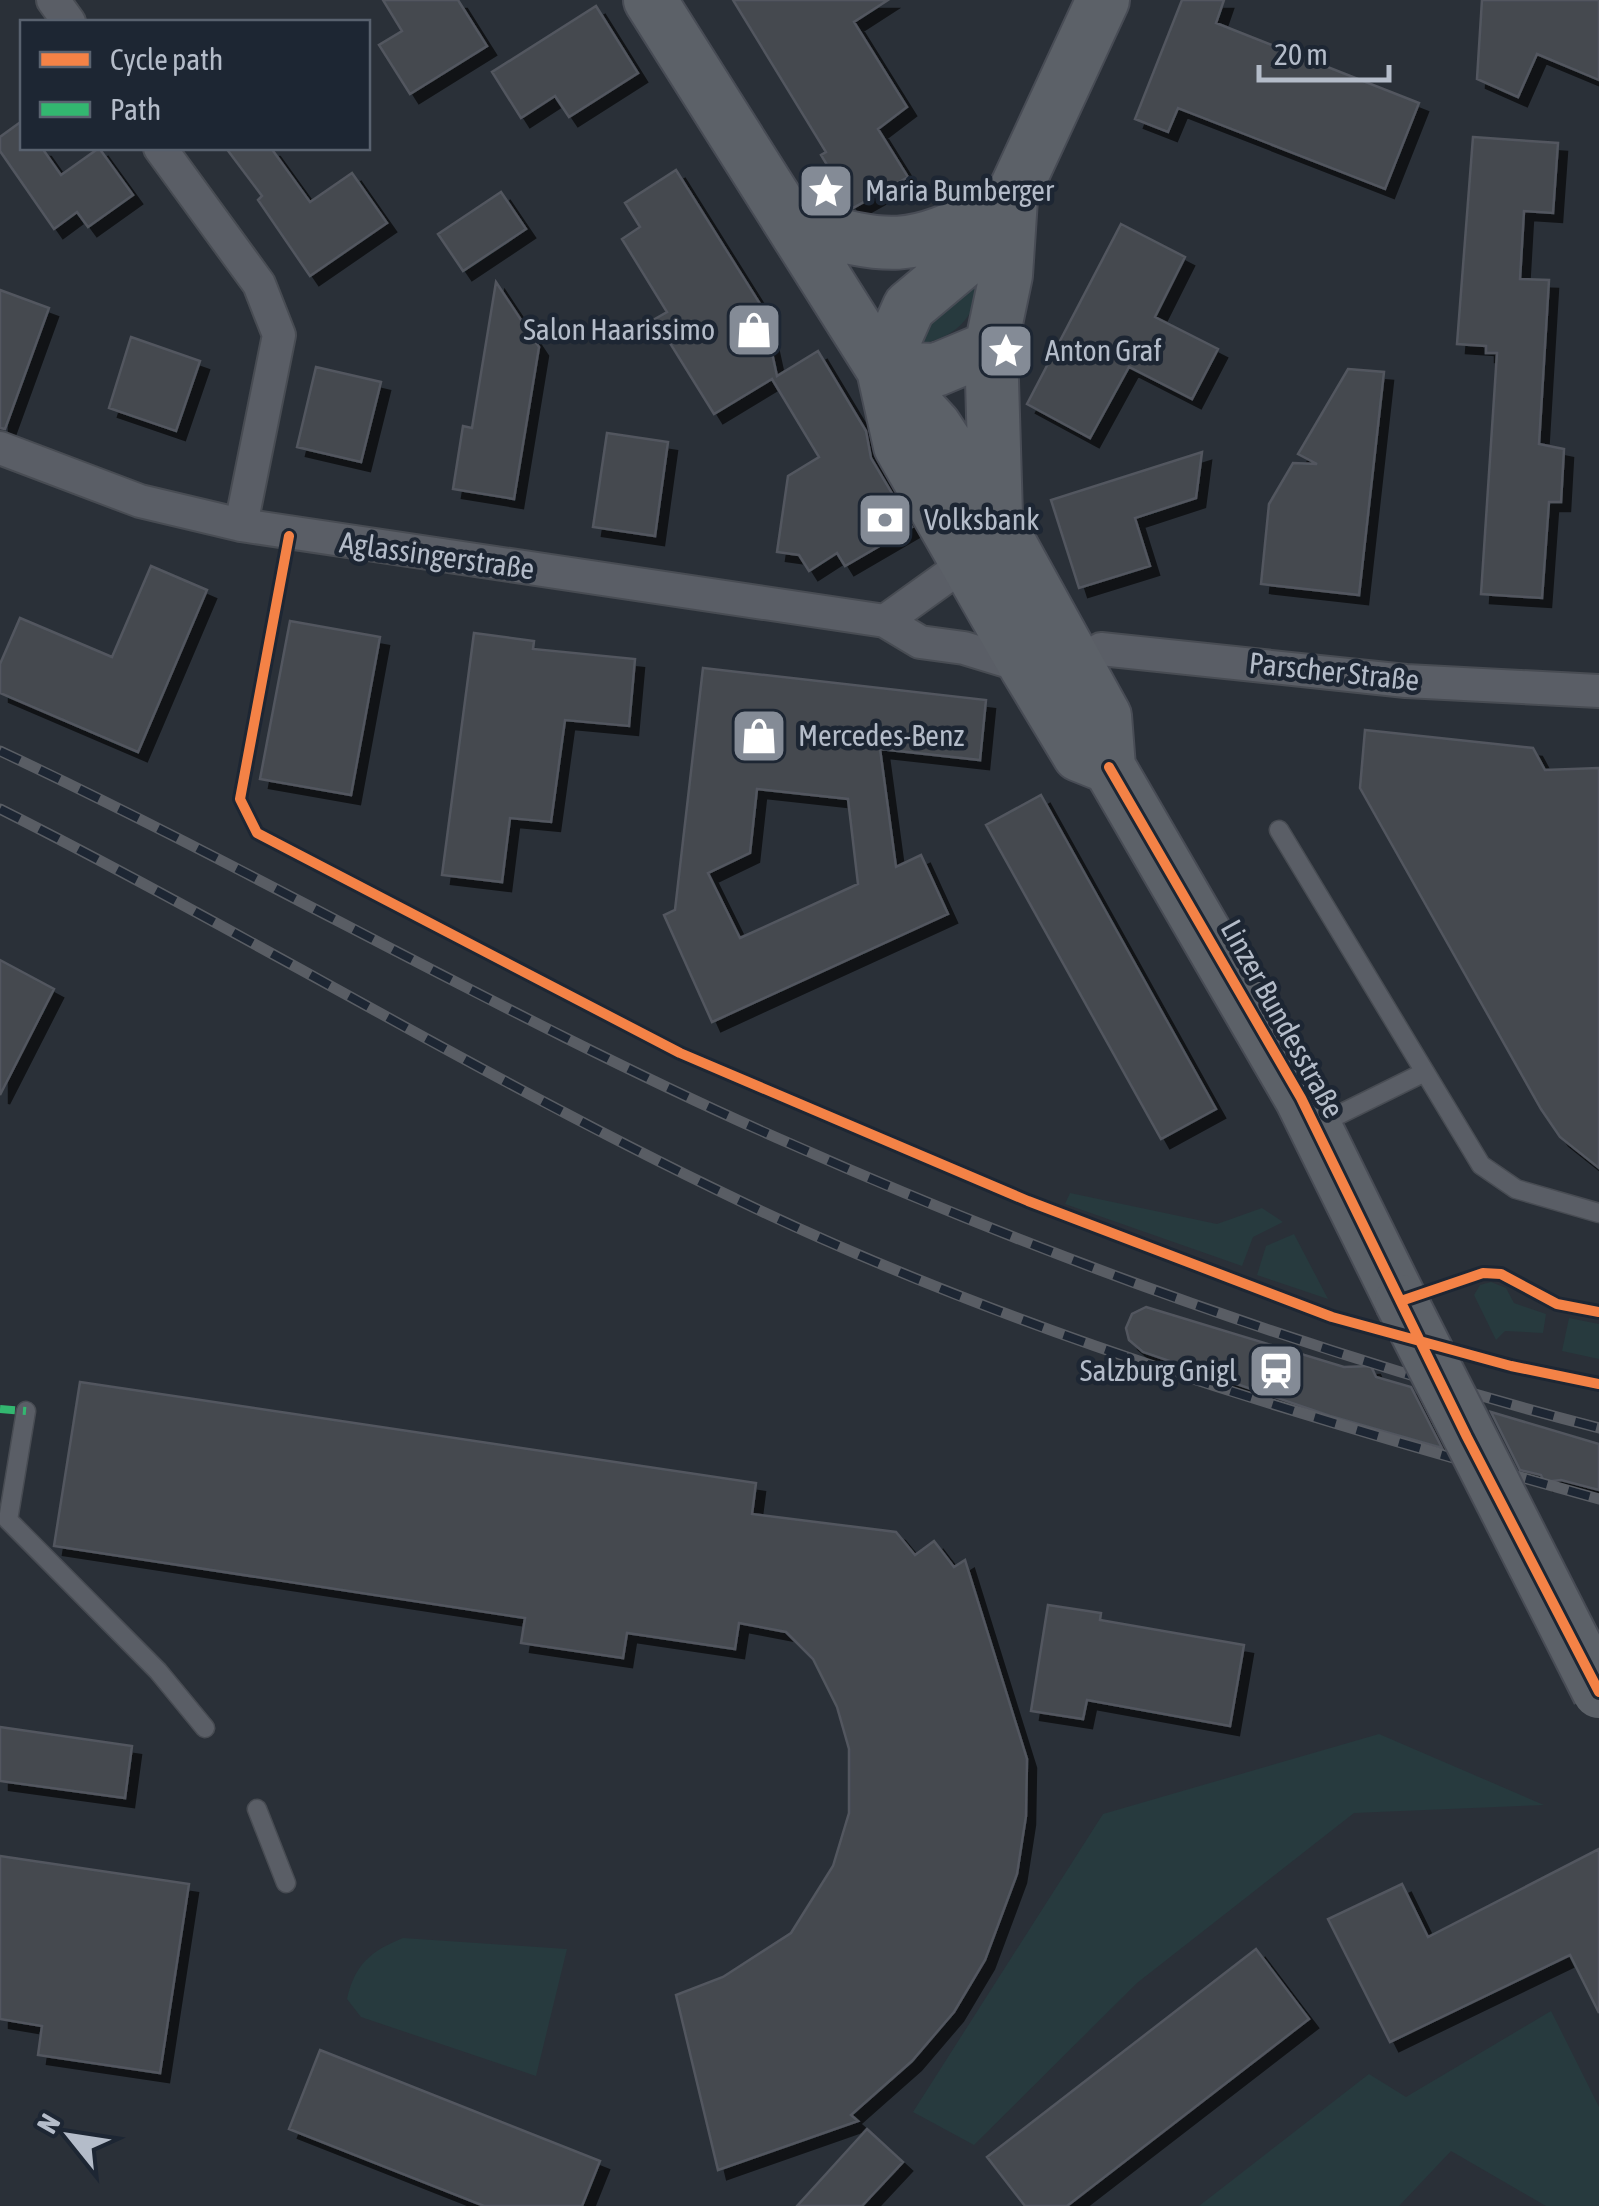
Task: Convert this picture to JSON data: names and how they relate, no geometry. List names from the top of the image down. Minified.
{"streets":{"main road":["Linzer Bundesstraße"],"street":["Aglassingerstraße","Parscher Straße"]},"crossings":[["Aglassingerstraße","Parscher Straße"],["Aglassingerstraße","Linzer Bundesstraße"],["Parscher Straße","Linzer Bundesstraße"]],"places":{"place":["Maria Bumberger","Anton Graf"],"shop":["Salon Haarissimo","Mercedes-Benz"],"bank":["Volksbank"],"station":["Salzburg Gnigl"]},"legend":["Cycle path","Path"],"scale_bar":"20 m","north":"top left"}
